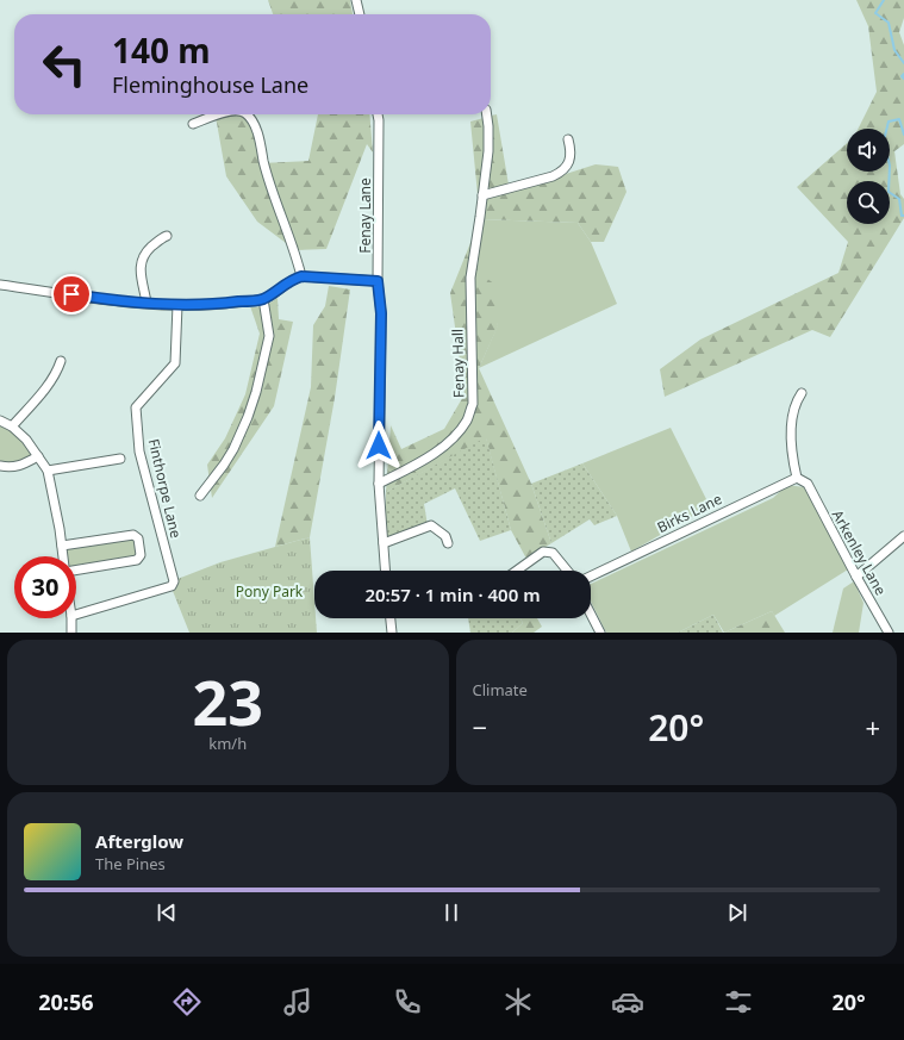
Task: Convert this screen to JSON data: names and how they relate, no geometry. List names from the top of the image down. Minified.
{"streets":{"street":["Fenay Lane","Fenay Hall","Finthorpe Lane","Birks Lane","Arkenley Lane"]},"crossings":[["Fenay Lane","Fenay Hall"],["Birks Lane","Arkenley Lane"]],"parks":["Pony Park"],"page":{"turn":["140 m","Fleminghouse Lane"],"limit":"30","trip":"20:57 · 1 min · 400 m","tile":[["23","km/h"],"Climate"],"heat":["−","20°","+"],"song":["Afterglow","The Pines"],"tabs":["20:56","20°"]}}
